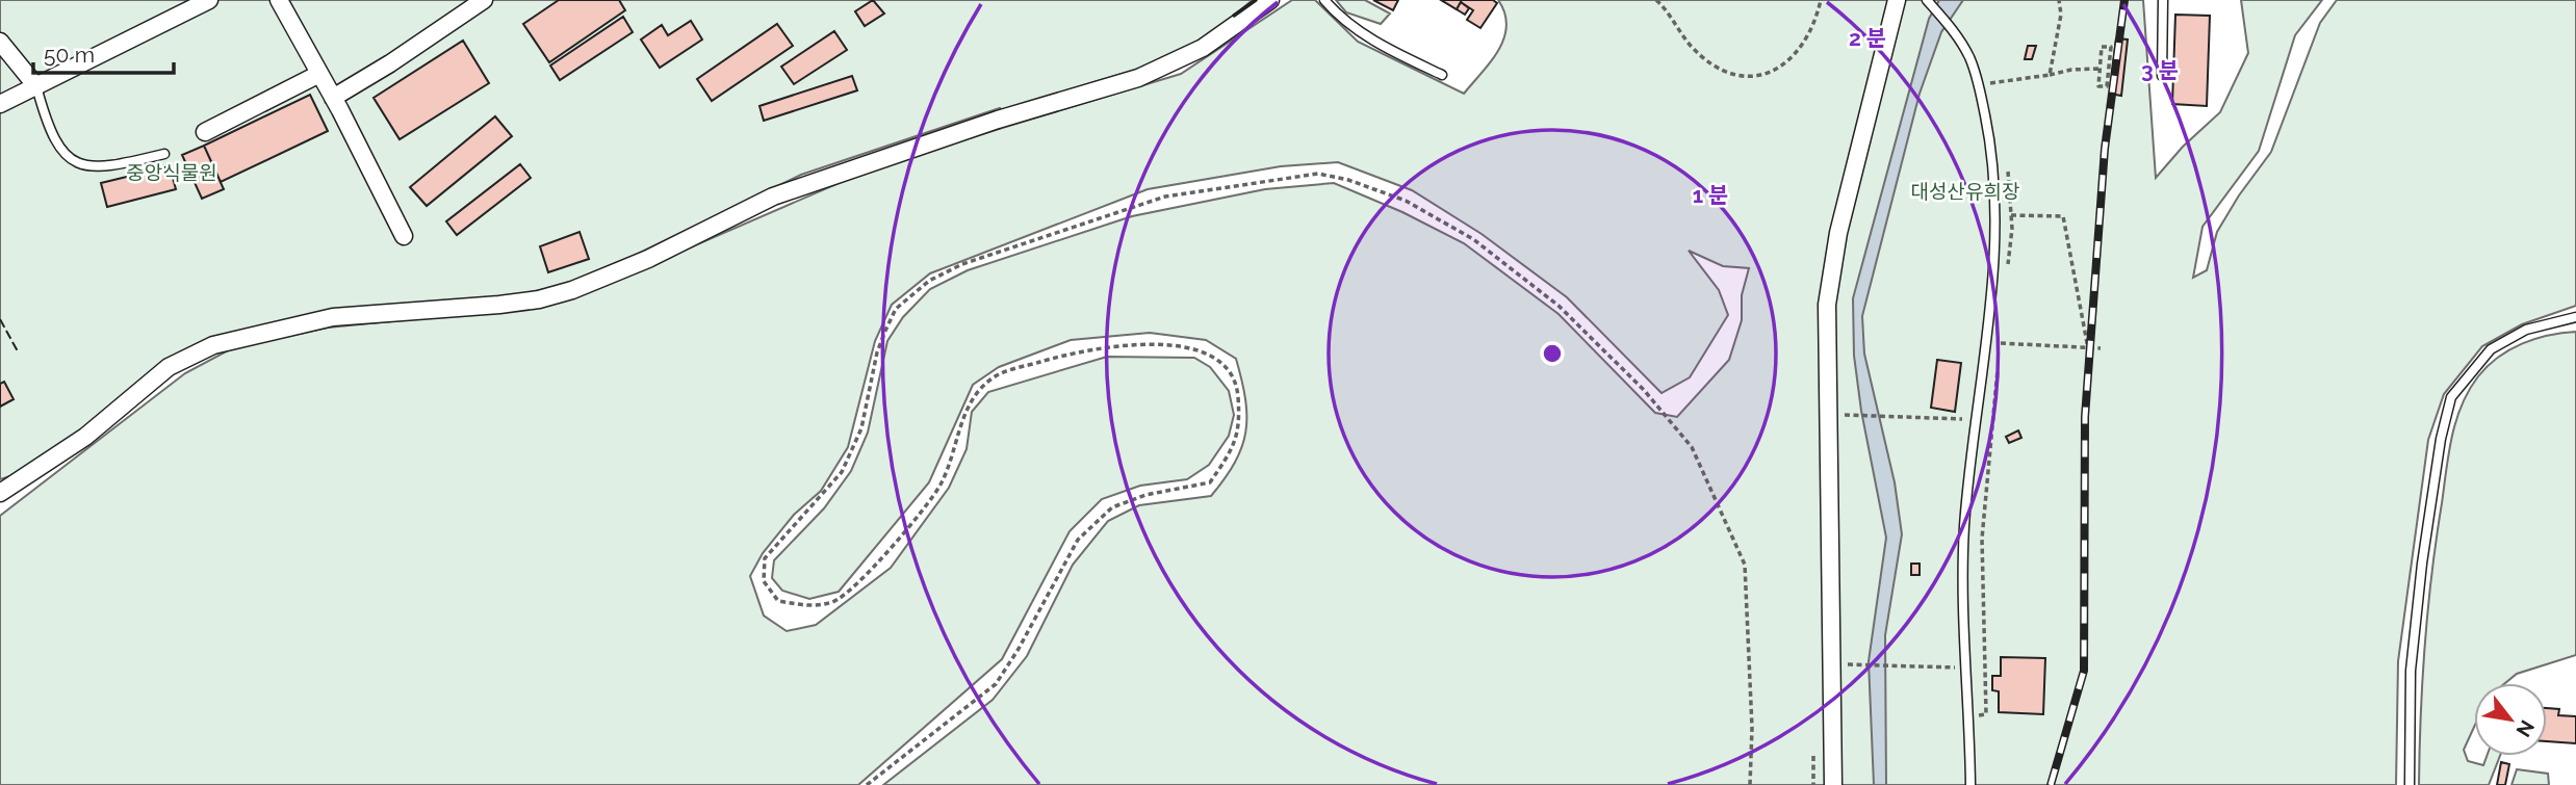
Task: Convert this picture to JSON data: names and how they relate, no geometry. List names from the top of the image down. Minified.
{"parks":["중앙식물원","대성산유희장"],"scale_bar":"50 m","north":"bottom right","rings":["2 분","3 분","1 분"]}
